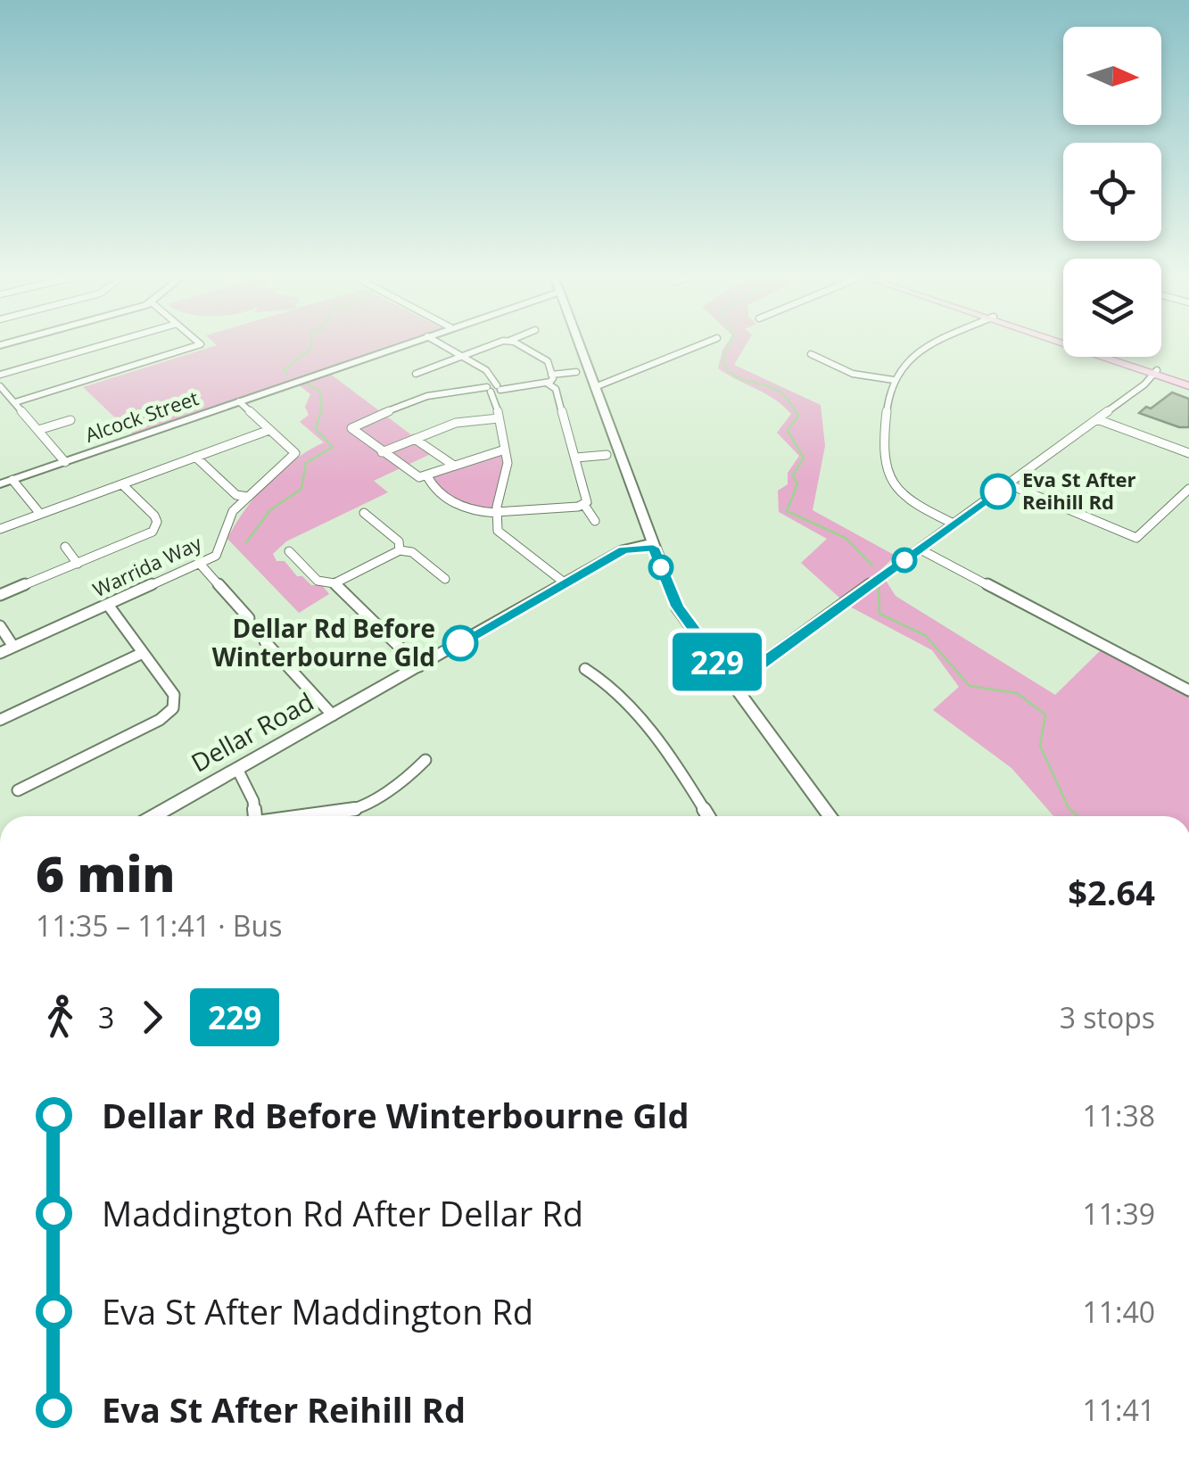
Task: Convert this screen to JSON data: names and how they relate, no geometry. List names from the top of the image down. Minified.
{"streets":{"main road":["Alcock Street","Dellar Road"],"street":["Warrida Way"]},"crossings":[["Alcock Street","Warrida Way"]],"places":["Eva St After Reihill Rd","Dellar Rd Before Winterbourne Gld"],"lines":["bus line 229"],"north":"right","page":{"on_map":"229","heading":["6 min","11:35 – 11:41 · Bus","$2.64"],"legs":["3","229","3 stops"],"list":[{"name":"Dellar Rd Before Winterbourne Gld","value":"11:38"},{"name":"Maddington Rd After Dellar Rd","value":"11:39"},{"name":"Eva St After Maddington Rd","value":"11:40"},{"name":"Eva St After Reihill Rd","value":"11:41"}]}}
